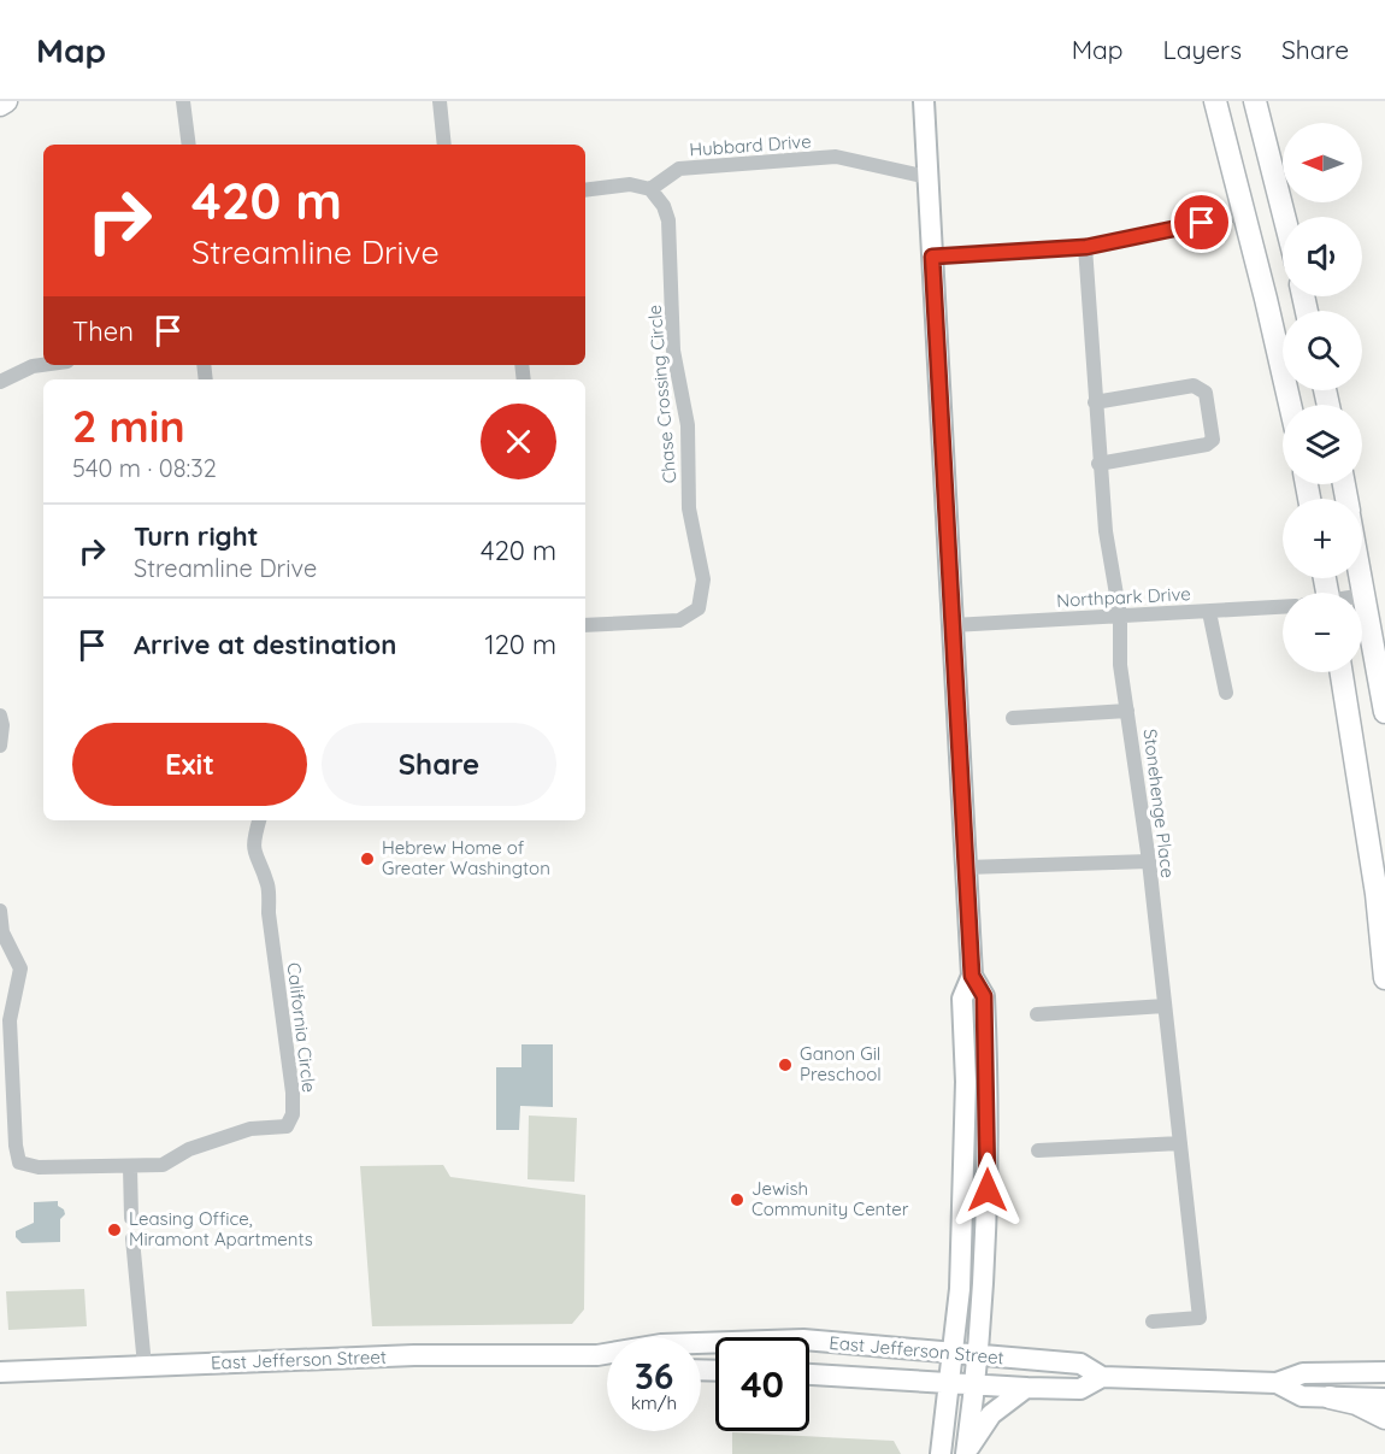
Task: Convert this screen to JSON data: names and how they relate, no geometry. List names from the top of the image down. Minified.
{"streets":{"street":["Hubbard Drive","Chase Crossing Circle","Northpark Drive","Stonehenge Place","California Circle","East Jefferson Street"]},"crossings":[["Hubbard Drive","Chase Crossing Circle"],["Northpark Drive","Stonehenge Place"]],"places":["Hebrew Home of Greater Washington","Ganon Gil Preschool","Jewish Community Center","Leasing Office, Miramont Apartments"],"north":"left","page":{"header":"Map","nav":["Map","Layers","Share"],"map_buttons":["+","−"],"turn":["420 m","Streamline Drive"],"then":"Then","heading":["2 min","540 m · 08:32"],"list":[{"name":"Turn right","note":"Streamline Drive","value":"420 m"},{"name":"Arrive at destination","value":"120 m"}],"buttons":["Exit","Share"],"speed":"36 km/h","limit":"40"}}
